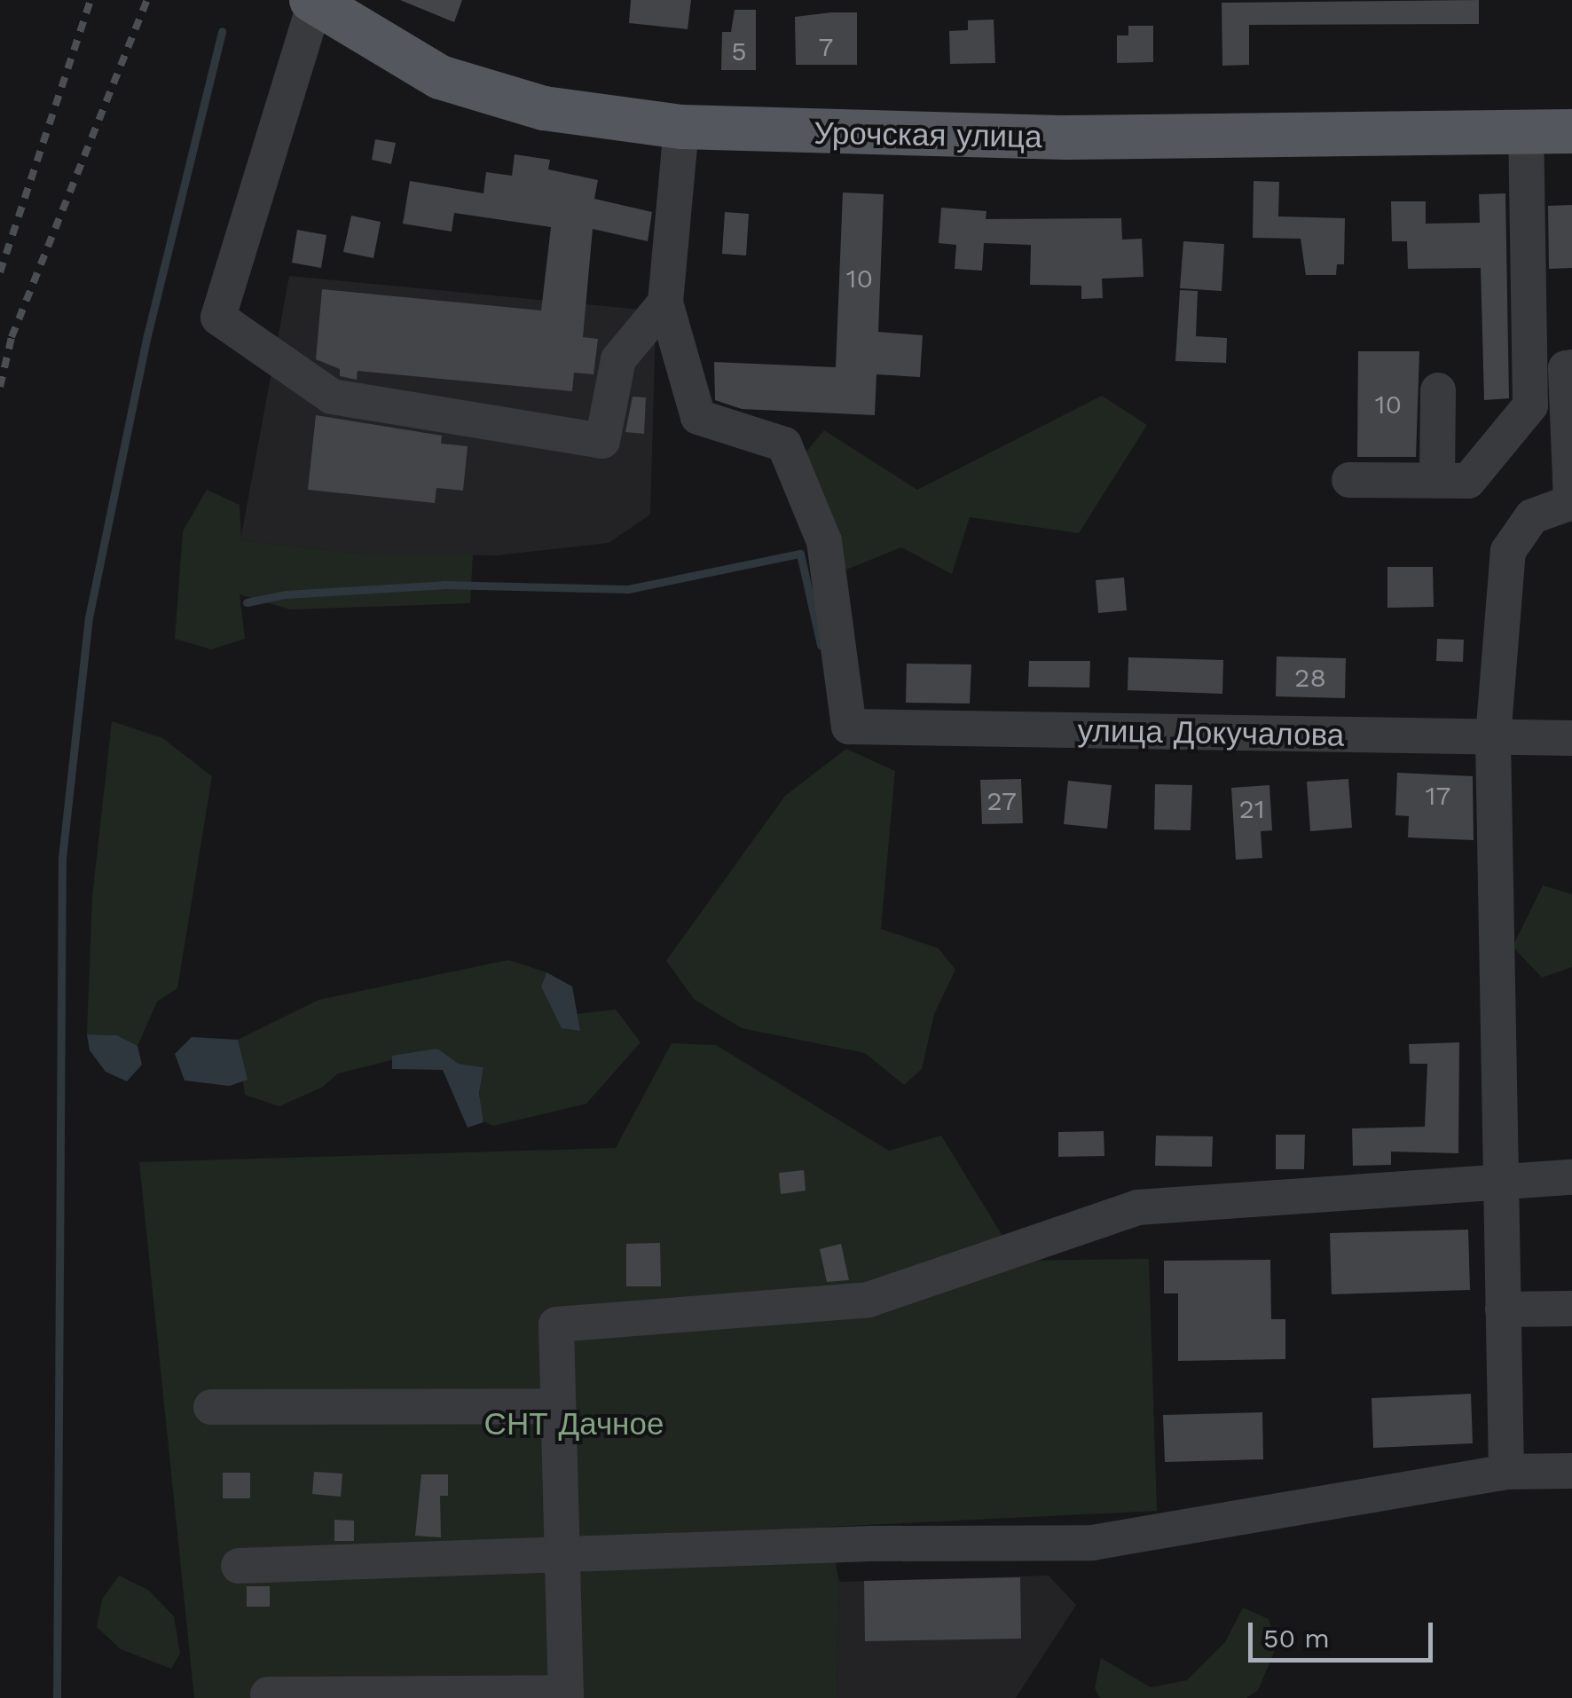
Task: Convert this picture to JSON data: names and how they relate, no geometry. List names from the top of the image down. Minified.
{"streets":{"main road":["Урочская улица"],"street":["улица Докучалова"]},"parks":["СНТ Дачное"],"house_numbers":["7","5","10","10","28","17","27","21"],"scale_bar":"50 m"}
